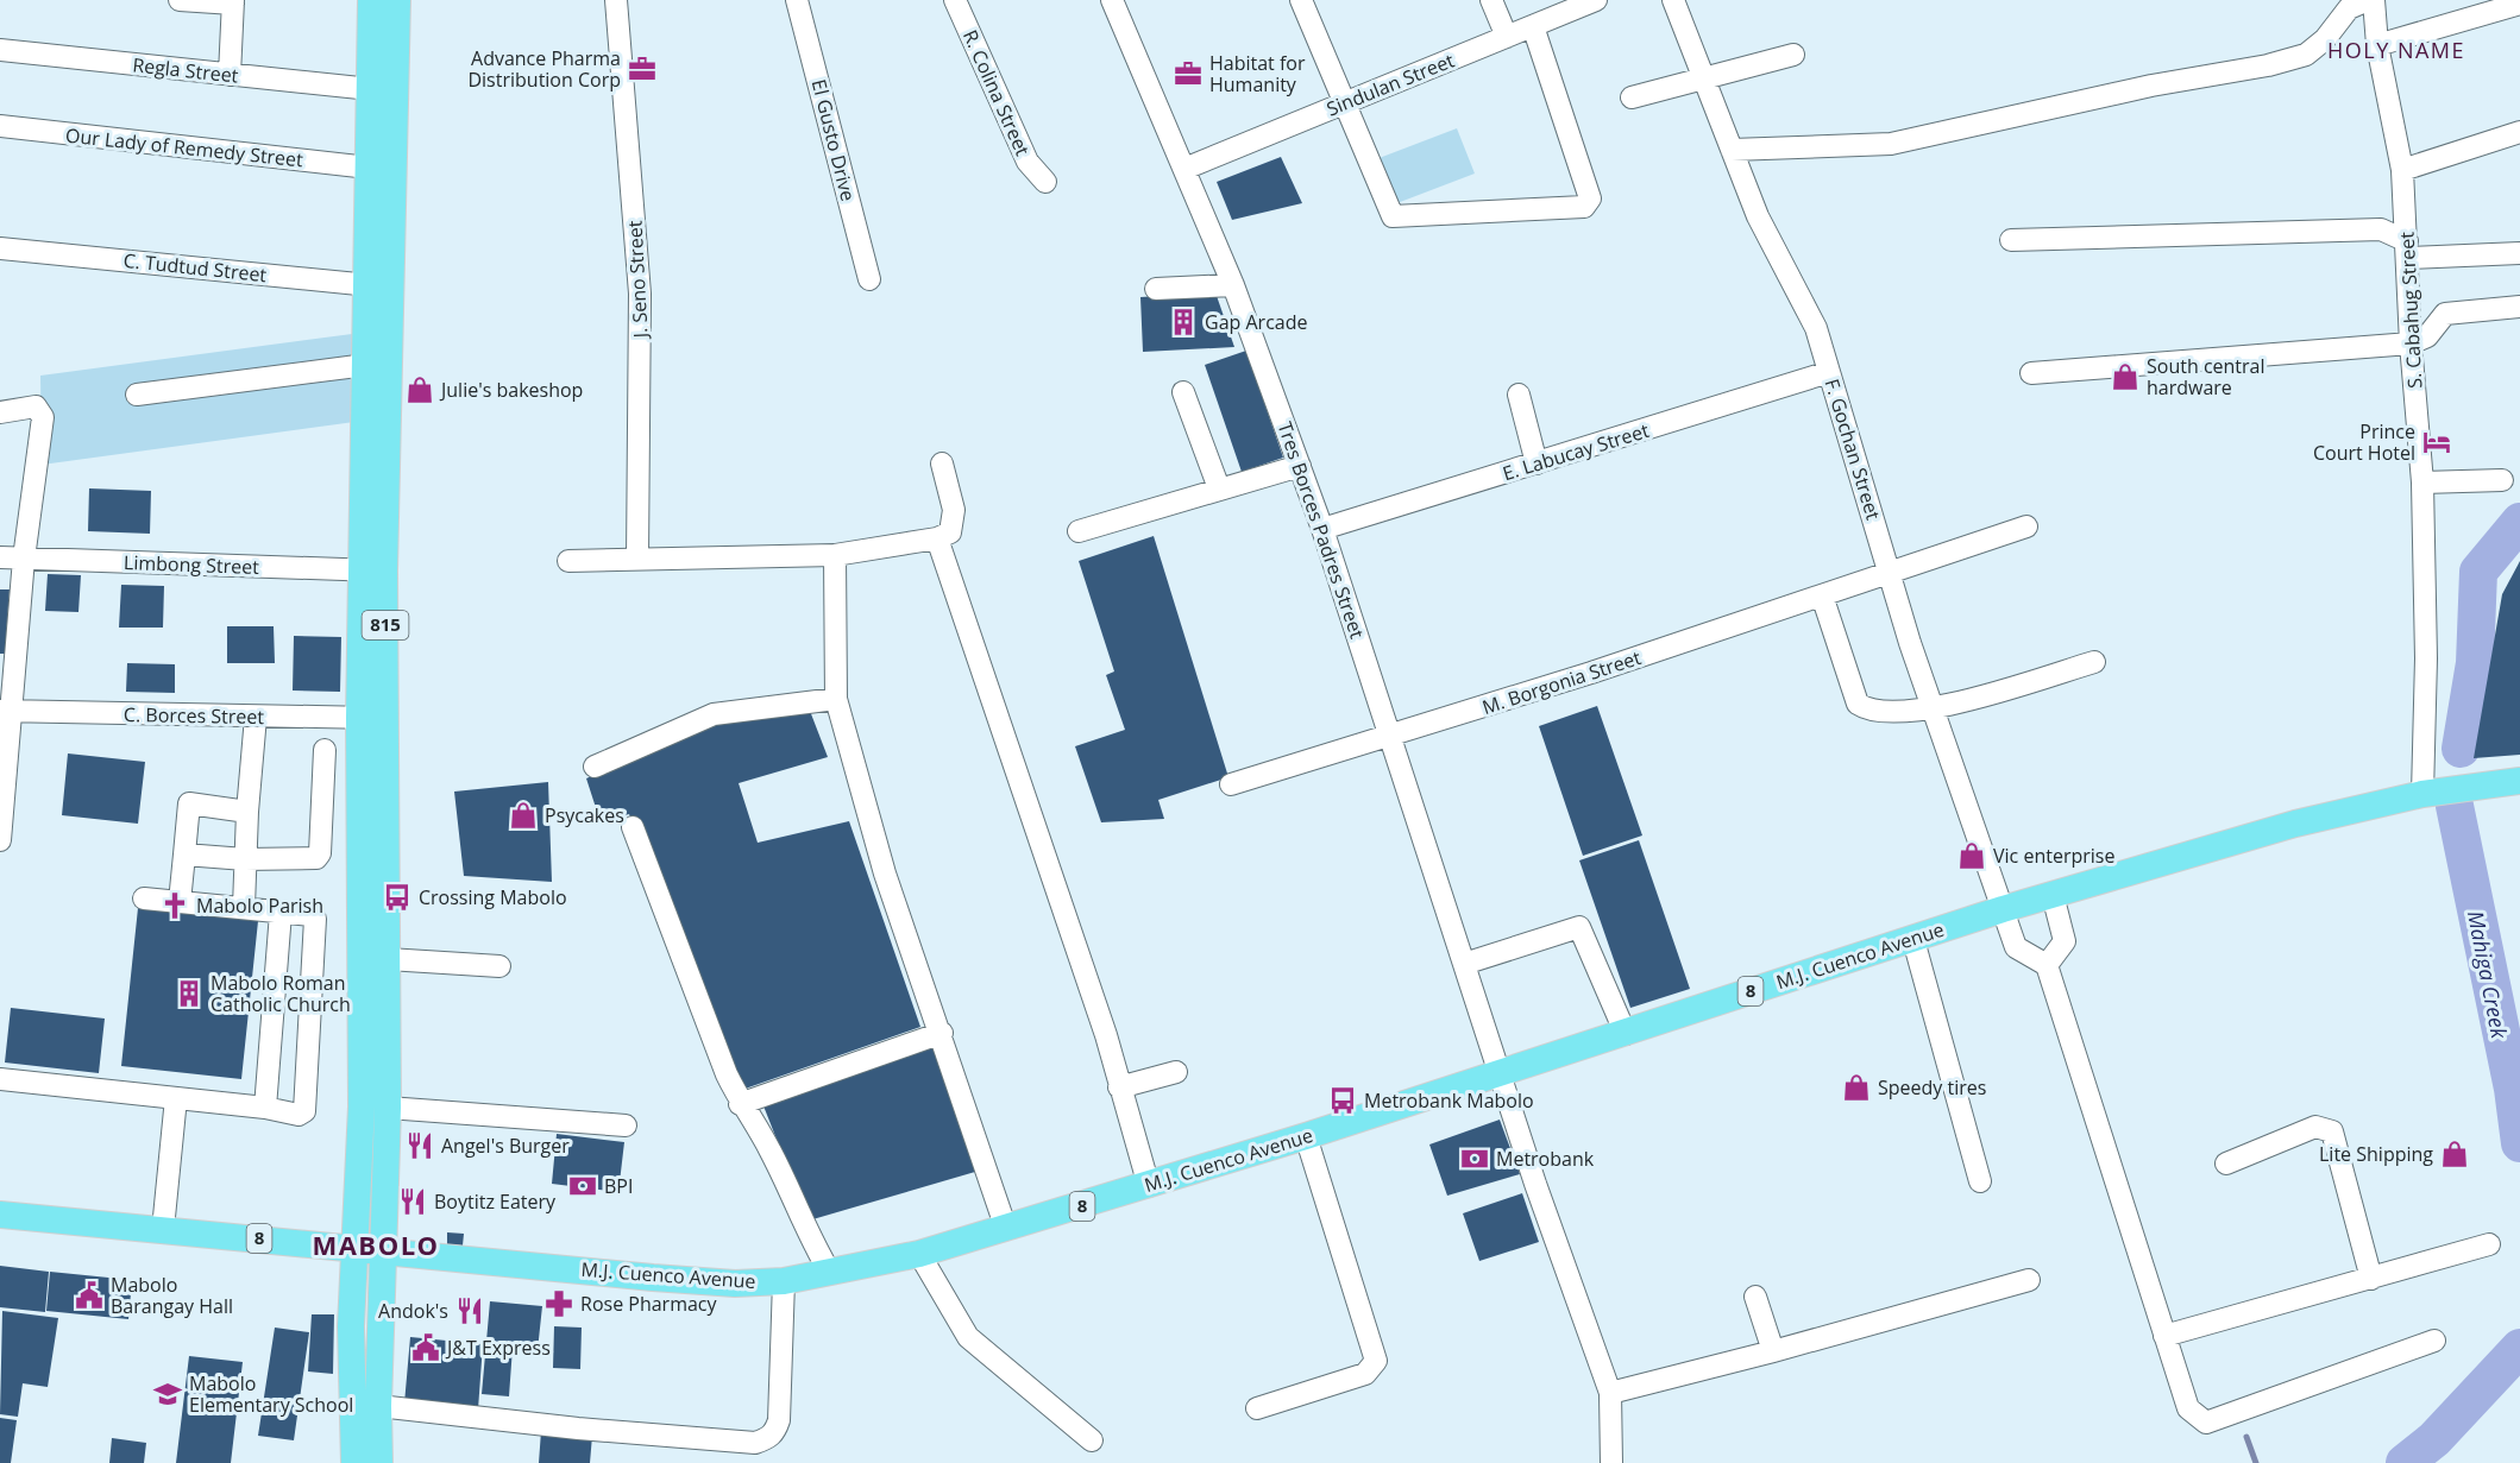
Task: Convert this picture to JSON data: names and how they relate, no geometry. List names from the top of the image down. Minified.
{"streets":{"main road":["815","M.J. Cuenco Avenue","8"],"street":["Regla Street","Sindulan Street","R. Colina Street","El Gusto Drive","Our Lady of Remedy Street","C. Tudtud Street","J. Seno Street","S. Cabahug Street","F. Gochan Street","E. Labucay Street","Tres Borces Padres Street","Limbong Street","M. Borgonia Street","C. Borces Street"]},"crossings":[["Regla Street","815"],["Sindulan Street","Tres Borces Padres Street"],["Our Lady of Remedy Street","815"],["C. Tudtud Street","815"],["S. Cabahug Street","M.J. Cuenco Avenue"],["S. Cabahug Street","8"],["F. Gochan Street","E. Labucay Street"],["F. Gochan Street","M. Borgonia Street"],["F. Gochan Street","M.J. Cuenco Avenue"],["E. Labucay Street","Tres Borces Padres Street"],["Tres Borces Padres Street","M. Borgonia Street"],["Tres Borces Padres Street","M.J. Cuenco Avenue"],["Limbong Street","815"],["815","C. Borces Street"],["815","M.J. Cuenco Avenue"],["M.J. Cuenco Avenue","8"]],"districts":["HOLY NAME","MABOLO"],"water":["Mahiga Creek"],"places":{"office":["Advance Pharma Distribution Corp","Habitat for Humanity"],"building":["Gap Arcade","Mabolo Roman Catholic Church"],"shop":["South central hardware","Julie's bakeshop","Psycakes","Vic enterprise","Speedy tires","Lite Shipping"],"hotel":["Prince Court Hotel"],"bus stop":["Crossing Mabolo","Metrobank Mabolo"],"church":["Mabolo Parish"],"restaurant":["Angel's Burger","Boytitz Eatery","Andok's"],"bank":["Metrobank","BPI"],"public building":["Mabolo Barangay Hall","J&T Express"],"pharmacy":["Rose Pharmacy"],"school or university":["Mabolo Elementary School"]}}
